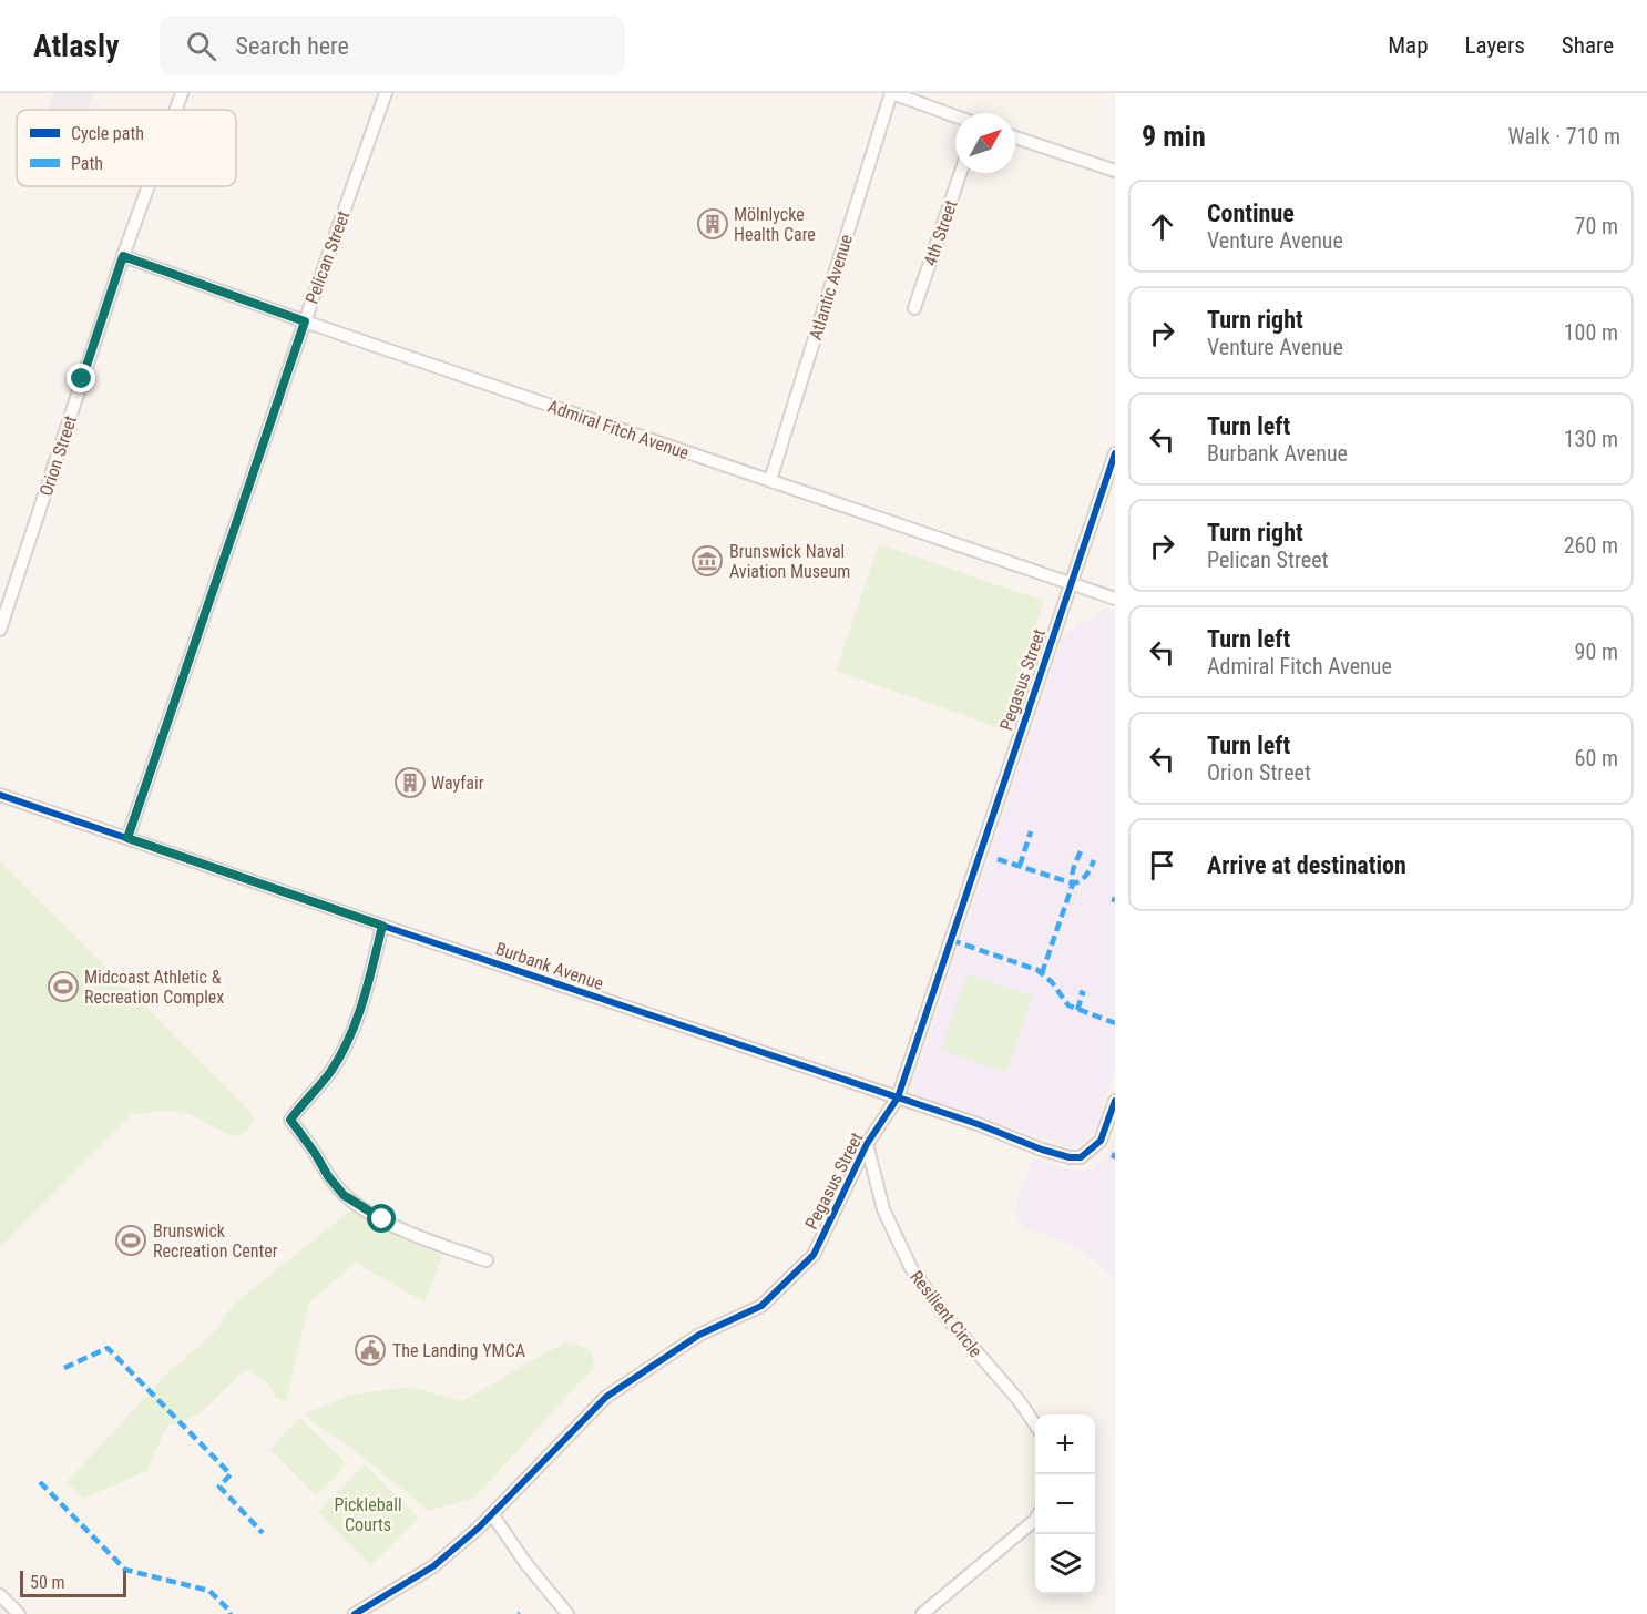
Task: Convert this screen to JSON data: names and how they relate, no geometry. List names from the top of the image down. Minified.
{"streets":{"street":["4th Street","Pelican Street","Atlantic Avenue","Admiral Fitch Avenue","Orion Street","Pegasus Street","Burbank Avenue","Resilient Circle"]},"crossings":[["Pelican Street","Admiral Fitch Avenue"],["Pelican Street","Burbank Avenue"],["Atlantic Avenue","Admiral Fitch Avenue"],["Admiral Fitch Avenue","Orion Street"],["Admiral Fitch Avenue","Pegasus Street"],["Pegasus Street","Burbank Avenue"],["Pegasus Street","Resilient Circle"]],"parks":["Pickleball Courts"],"places":{"building":["Mölnlycke Health Care","Wayfair"],"museum":["Brunswick Naval Aviation Museum"],"sports":["Midcoast Athletic & Recreation Complex","Brunswick Recreation Center"],"public building":["The Landing YMCA"]},"legend":["Cycle path","Path"],"scale_bar":"50 m","north":"top right","page":{"header":"Atlasly","search":"Search here","nav":["Map","Layers","Share"],"heading":["9 min","Walk · 710 m"],"list":[["Continue","Venture Avenue","70 m"],["Turn right","Venture Avenue","100 m"],["Turn left","Burbank Avenue","130 m"],["Turn right","Pelican Street","260 m"],["Turn left","Admiral Fitch Avenue","90 m"],["Turn left","Orion Street","60 m"],"Arrive at destination"],"map_buttons":["+","−"],"scale":"50 m"}}
